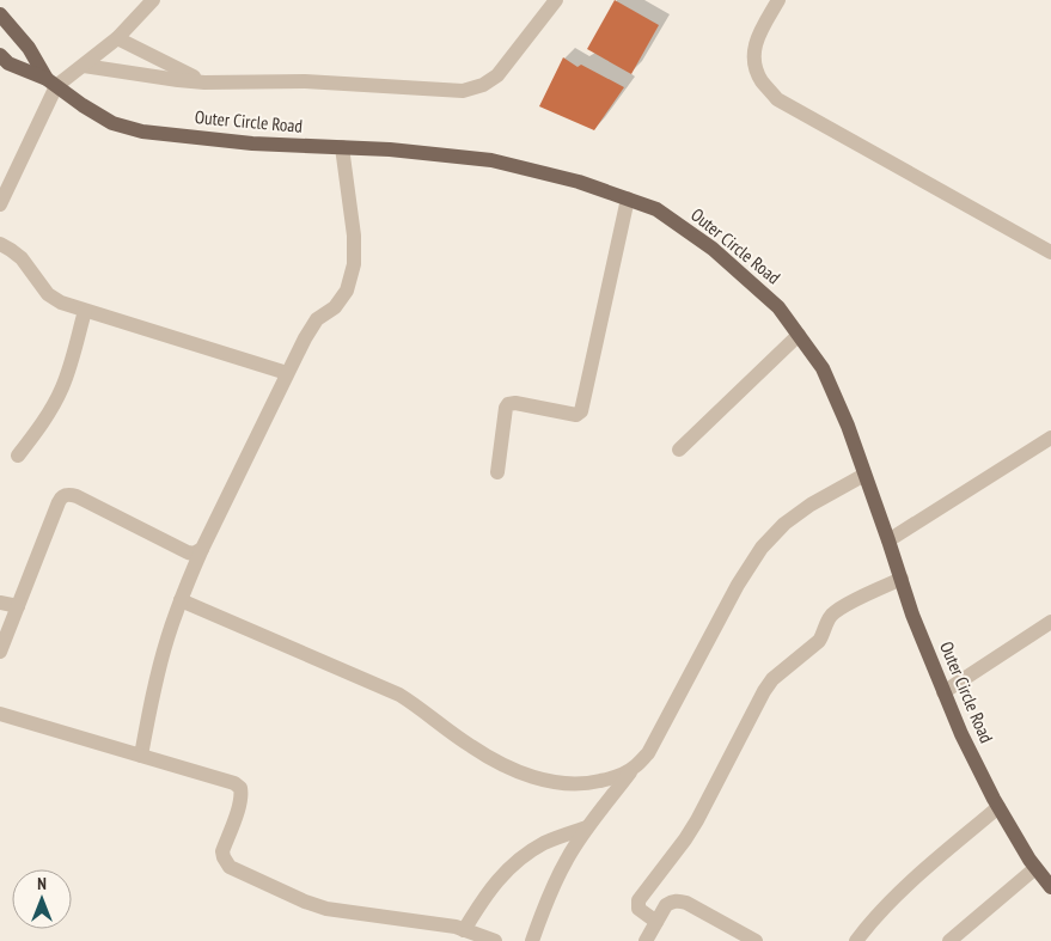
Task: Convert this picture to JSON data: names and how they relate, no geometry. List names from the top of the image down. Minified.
{"streets":{"main road":["Outer Circle Road"]},"north":"top"}
